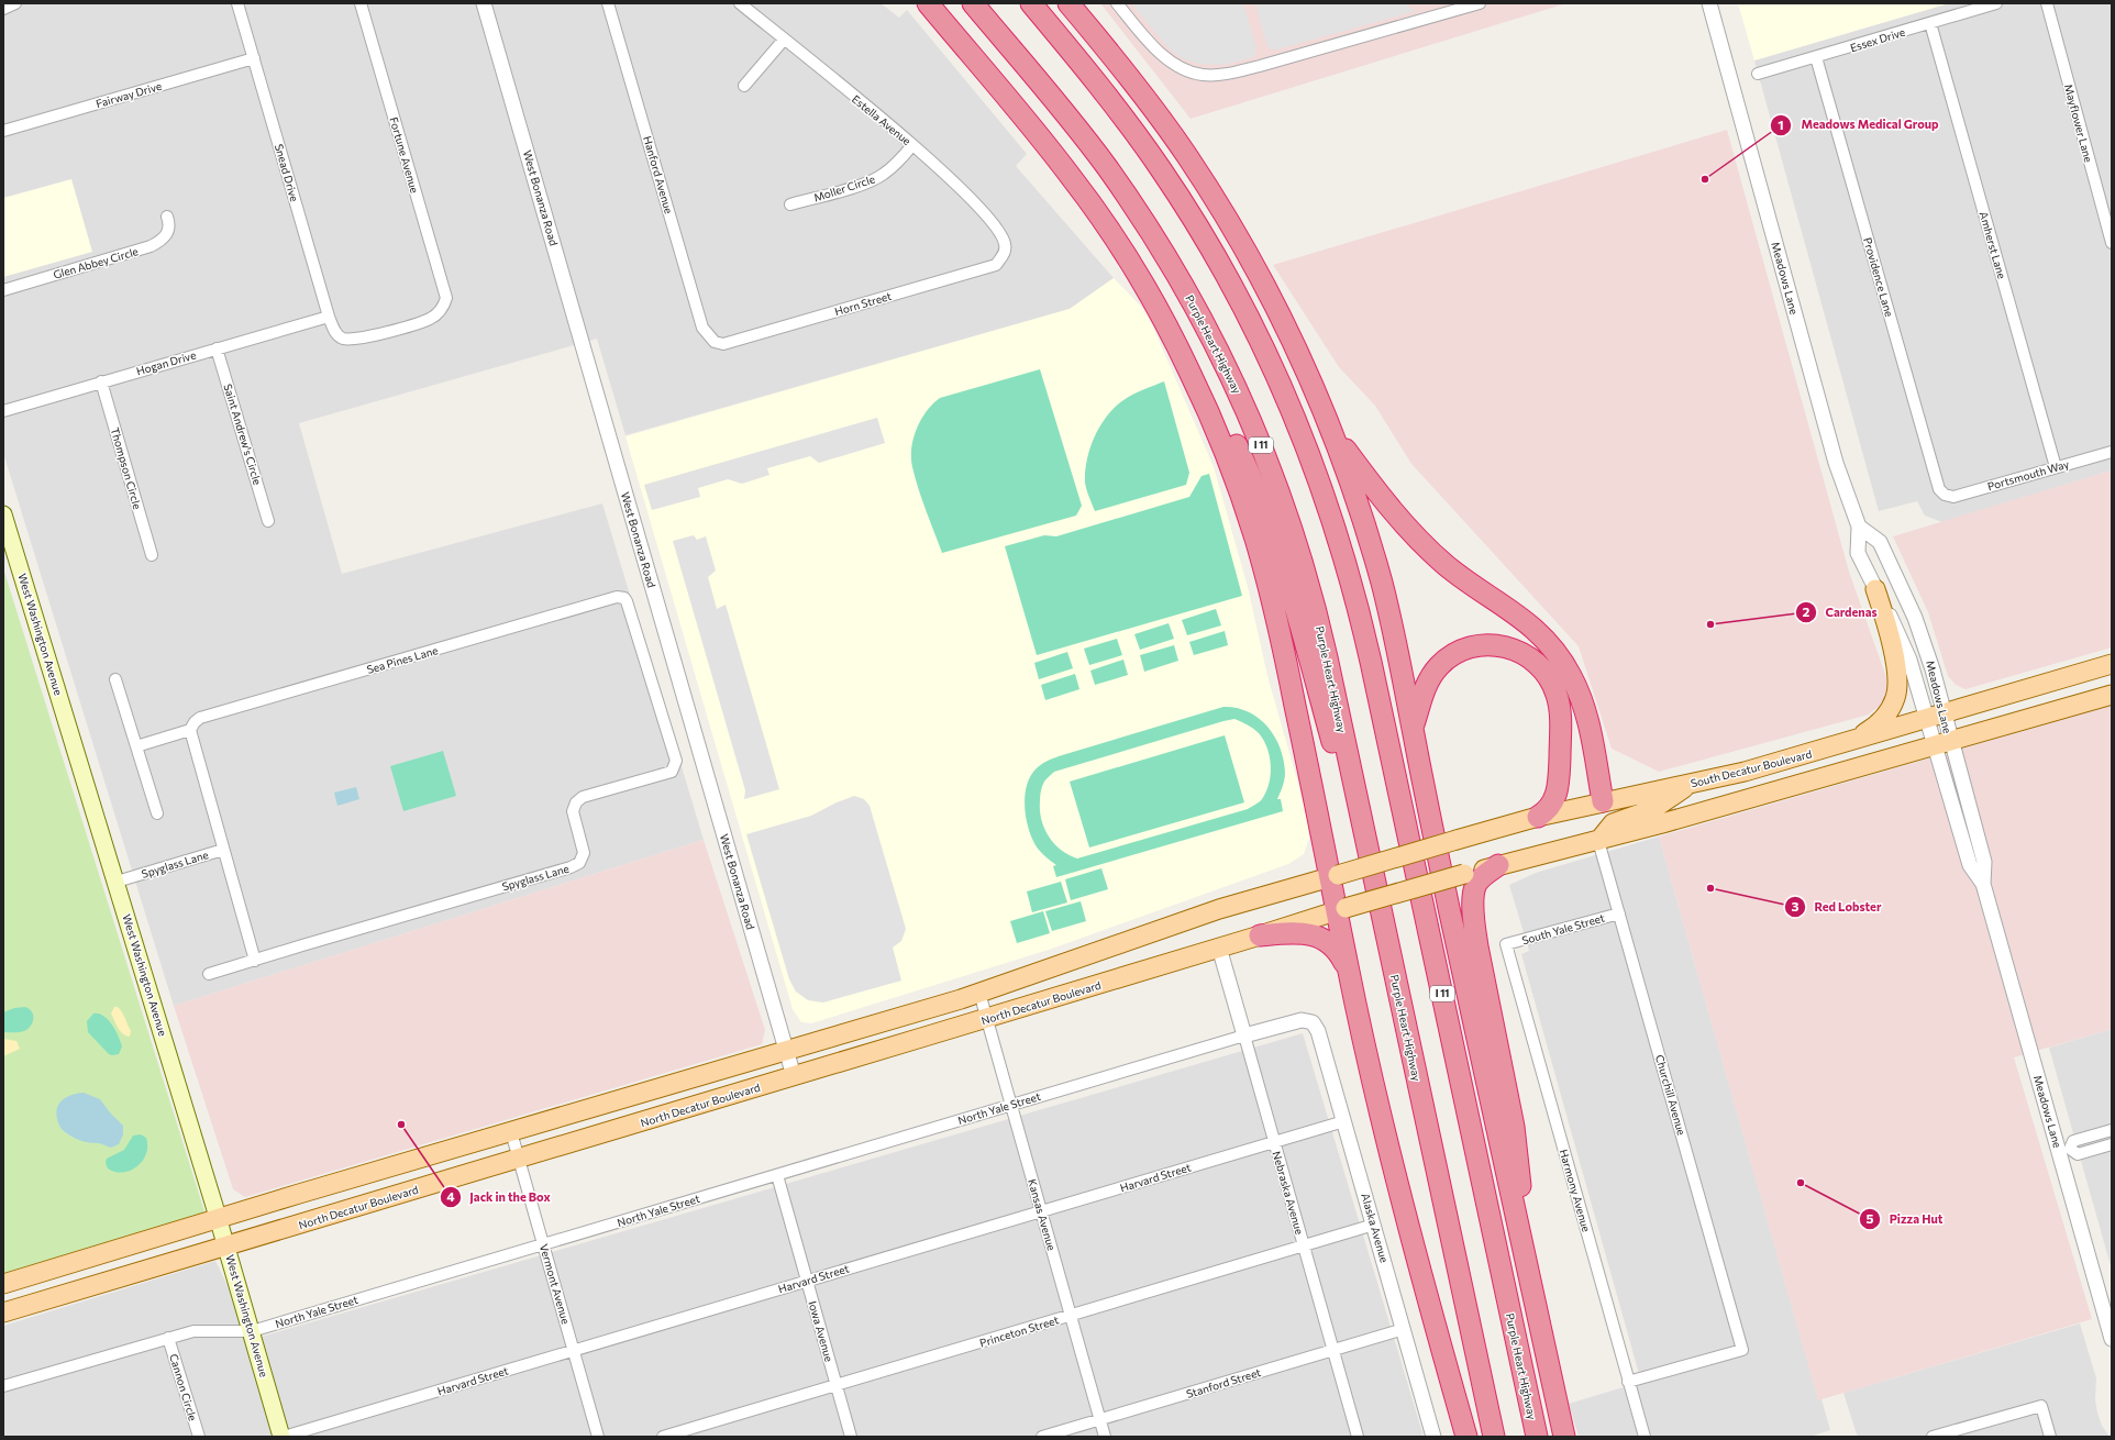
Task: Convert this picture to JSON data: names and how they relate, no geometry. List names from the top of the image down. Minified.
{"streets":{"highway":["Purple Heart Highway","I 11"],"main road":["West Washington Avenue","South Decatur Boulevard","North Decatur Boulevard"],"street":["Essex Drive","Fairway Drive","Estella Avenue","Mayflower Lane","Fortune Avenue","Snead Drive","Hanford Avenue","Moller Circle","West Bonanza Road","Amherst Lane","Glen Abbey Circle","Providence Lane","Meadows Lane","Horn Street","Hogan Drive","Saint Andrew's Circle","Thompson Circle","Portsmouth Way","Sea Pines Lane","Spyglass Lane","South Yale Street","Churchill Avenue","North Yale Street","Harvard Street","Harmony Avenue","Nebraska Avenue","Kansas Avenue","Alaska Avenue","Vermont Avenue","Iowa Avenue","Princeton Street","Stanford Street","Cannon Circle"]},"crossings":[["Essex Drive","Amherst Lane"],["Essex Drive","Providence Lane"],["Fairway Drive","Snead Drive"],["Estella Avenue","Moller Circle"],["Estella Avenue","Horn Street"],["Fortune Avenue","Snead Drive"],["Snead Drive","Hogan Drive"],["Hanford Avenue","Horn Street"],["West Bonanza Road","North Decatur Boulevard"],["Amherst Lane","Portsmouth Way"],["Providence Lane","Portsmouth Way"],["Meadows Lane","South Decatur Boulevard"],["Hogan Drive","Saint Andrew's Circle"],["Hogan Drive","Thompson Circle"],["West Washington Avenue","Spyglass Lane"],["West Washington Avenue","North Decatur Boulevard"],["West Washington Avenue","North Yale Street"],["West Washington Avenue","Harvard Street"],["Sea Pines Lane","Spyglass Lane"],["South Yale Street","Churchill Avenue"],["South Yale Street","Harmony Avenue"],["North Decatur Boulevard","Nebraska Avenue"],["North Decatur Boulevard","Kansas Avenue"],["North Decatur Boulevard","Vermont Avenue"],["Churchill Avenue","Harmony Avenue"],["North Yale Street","Nebraska Avenue"],["North Yale Street","Kansas Avenue"],["North Yale Street","Alaska Avenue"],["North Yale Street","Vermont Avenue"],["North Yale Street","Iowa Avenue"],["North Yale Street","Cannon Circle"],["Harvard Street","Nebraska Avenue"],["Harvard Street","Kansas Avenue"],["Harvard Street","Alaska Avenue"],["Harvard Street","Vermont Avenue"],["Harvard Street","Iowa Avenue"],["Nebraska Avenue","Princeton Street"],["Nebraska Avenue","Stanford Street"],["Kansas Avenue","Princeton Street"],["Kansas Avenue","Stanford Street"],["Alaska Avenue","Princeton Street"],["Alaska Avenue","Stanford Street"],["Iowa Avenue","Princeton Street"]],"places":["Meadows Medical Group","Cardenas","Red Lobster","Jack in the Box","Pizza Hut"]}
